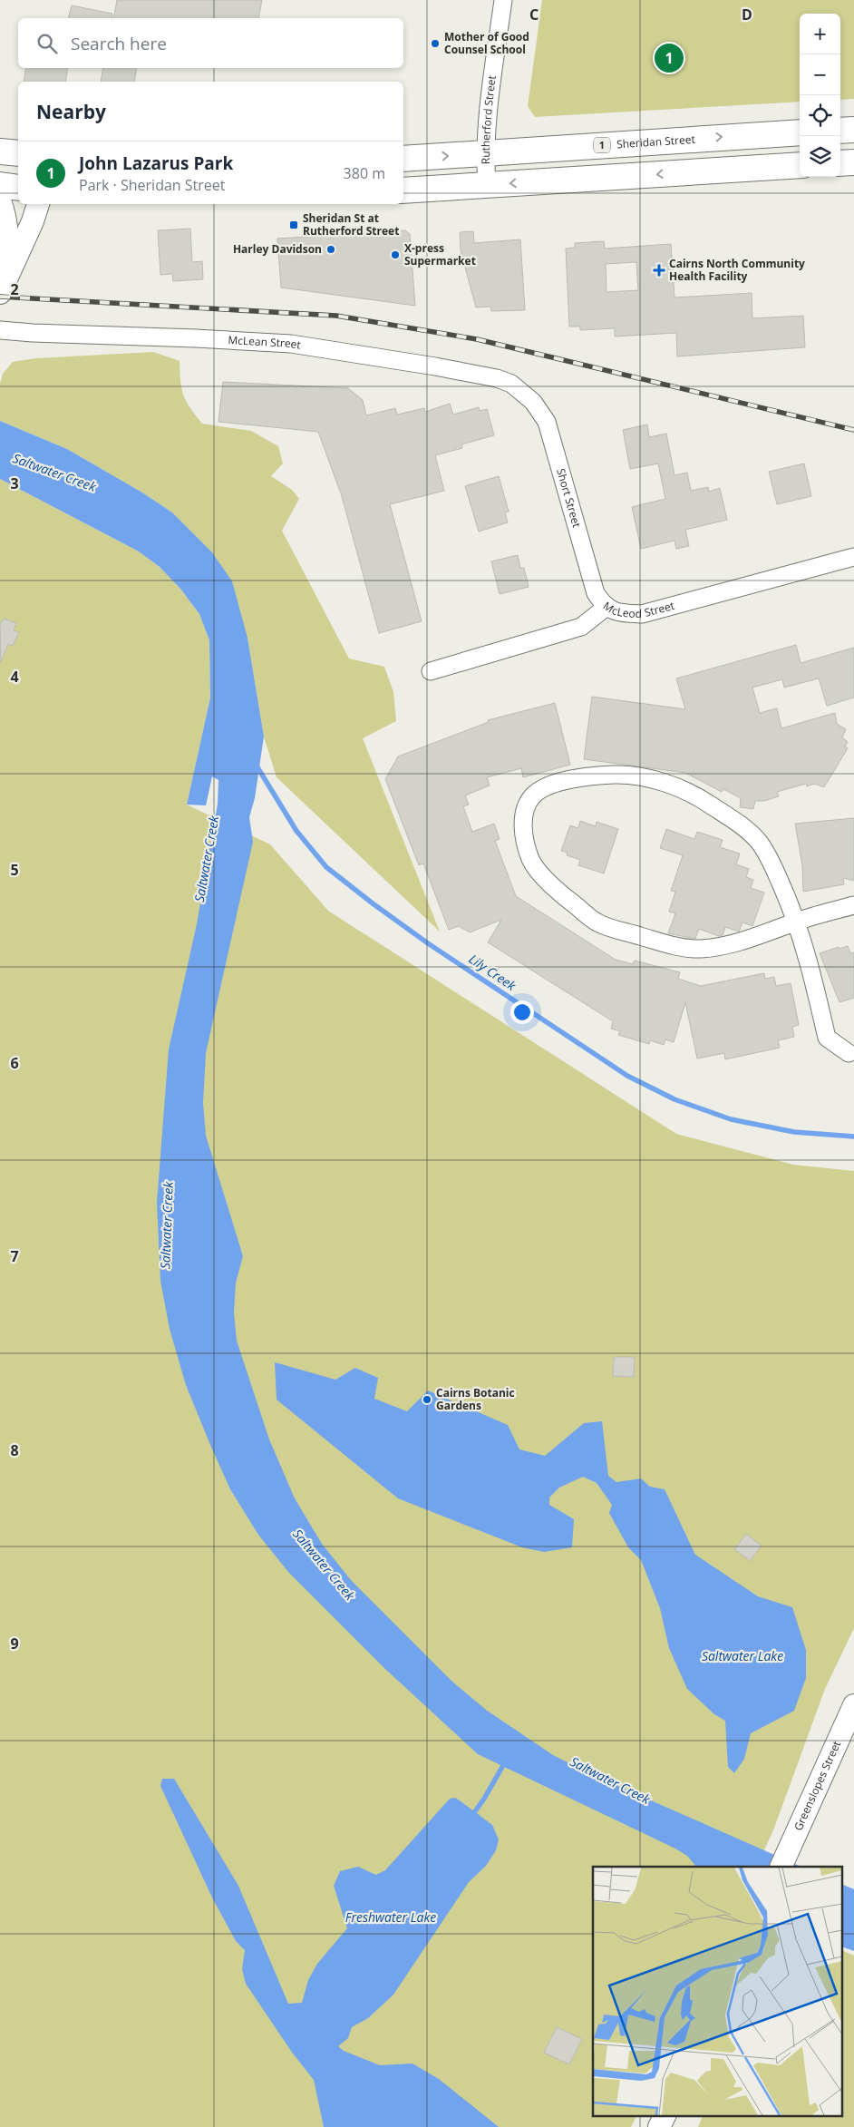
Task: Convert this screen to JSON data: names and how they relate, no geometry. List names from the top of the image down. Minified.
{"streets":{"highway":["Sheridan Street","1"],"street":["Rutherford Street","McLean Street","Short Street","McLeod Street","Greenslopes Street"]},"crossings":[["Rutherford Street","Sheridan Street"],["McLean Street","Short Street"],["Short Street","McLeod Street"]],"water":["Saltwater Creek","Lily Creek","Saltwater Lake","Freshwater Lake"],"places":{"other":["Mother of Good Counsel School","Harley Davidson","X-press Supermarket","Cairns Botanic Gardens"],"transit":["Sheridan St at Rutherford Street"],"health":["Cairns North Community Health Facility"]},"page":{"map_buttons":["+","−"],"search":"Search here","pins":"1","heading":"Nearby","list":[{"mark":"1","name":"John Lazarus Park","note":"Park · Sheridan Street","value":"380 m"}]},"grid":{"columns":["C","D"],"rows":["2","3","4","5","6","7","8","9"]}}
